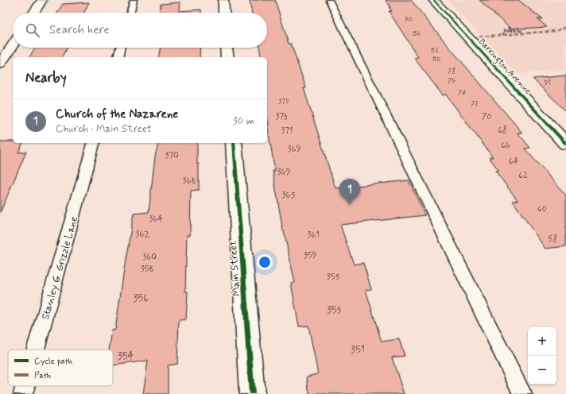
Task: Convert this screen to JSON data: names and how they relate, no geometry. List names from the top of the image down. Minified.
{"streets":{"street":["Barrington Avenue","Main Street"],"lane":["Stanley G. Grizzle Lane"]},"house_numbers":["90","86","82","80","78","76","91","74","375","72","373","70","68","371","66","369","370","64","369","62","368","365","60","364","362","361","58","359","360","358","355","356","353","351","354"],"legend":["Cycle path","Path"],"page":{"search":"Search here","heading":"Nearby","list":[{"mark":"1","name":"Church of the Nazarene","note":"Church · Main Street","value":"30 m"}],"pins":"1","map_buttons":["+","−"]}}
